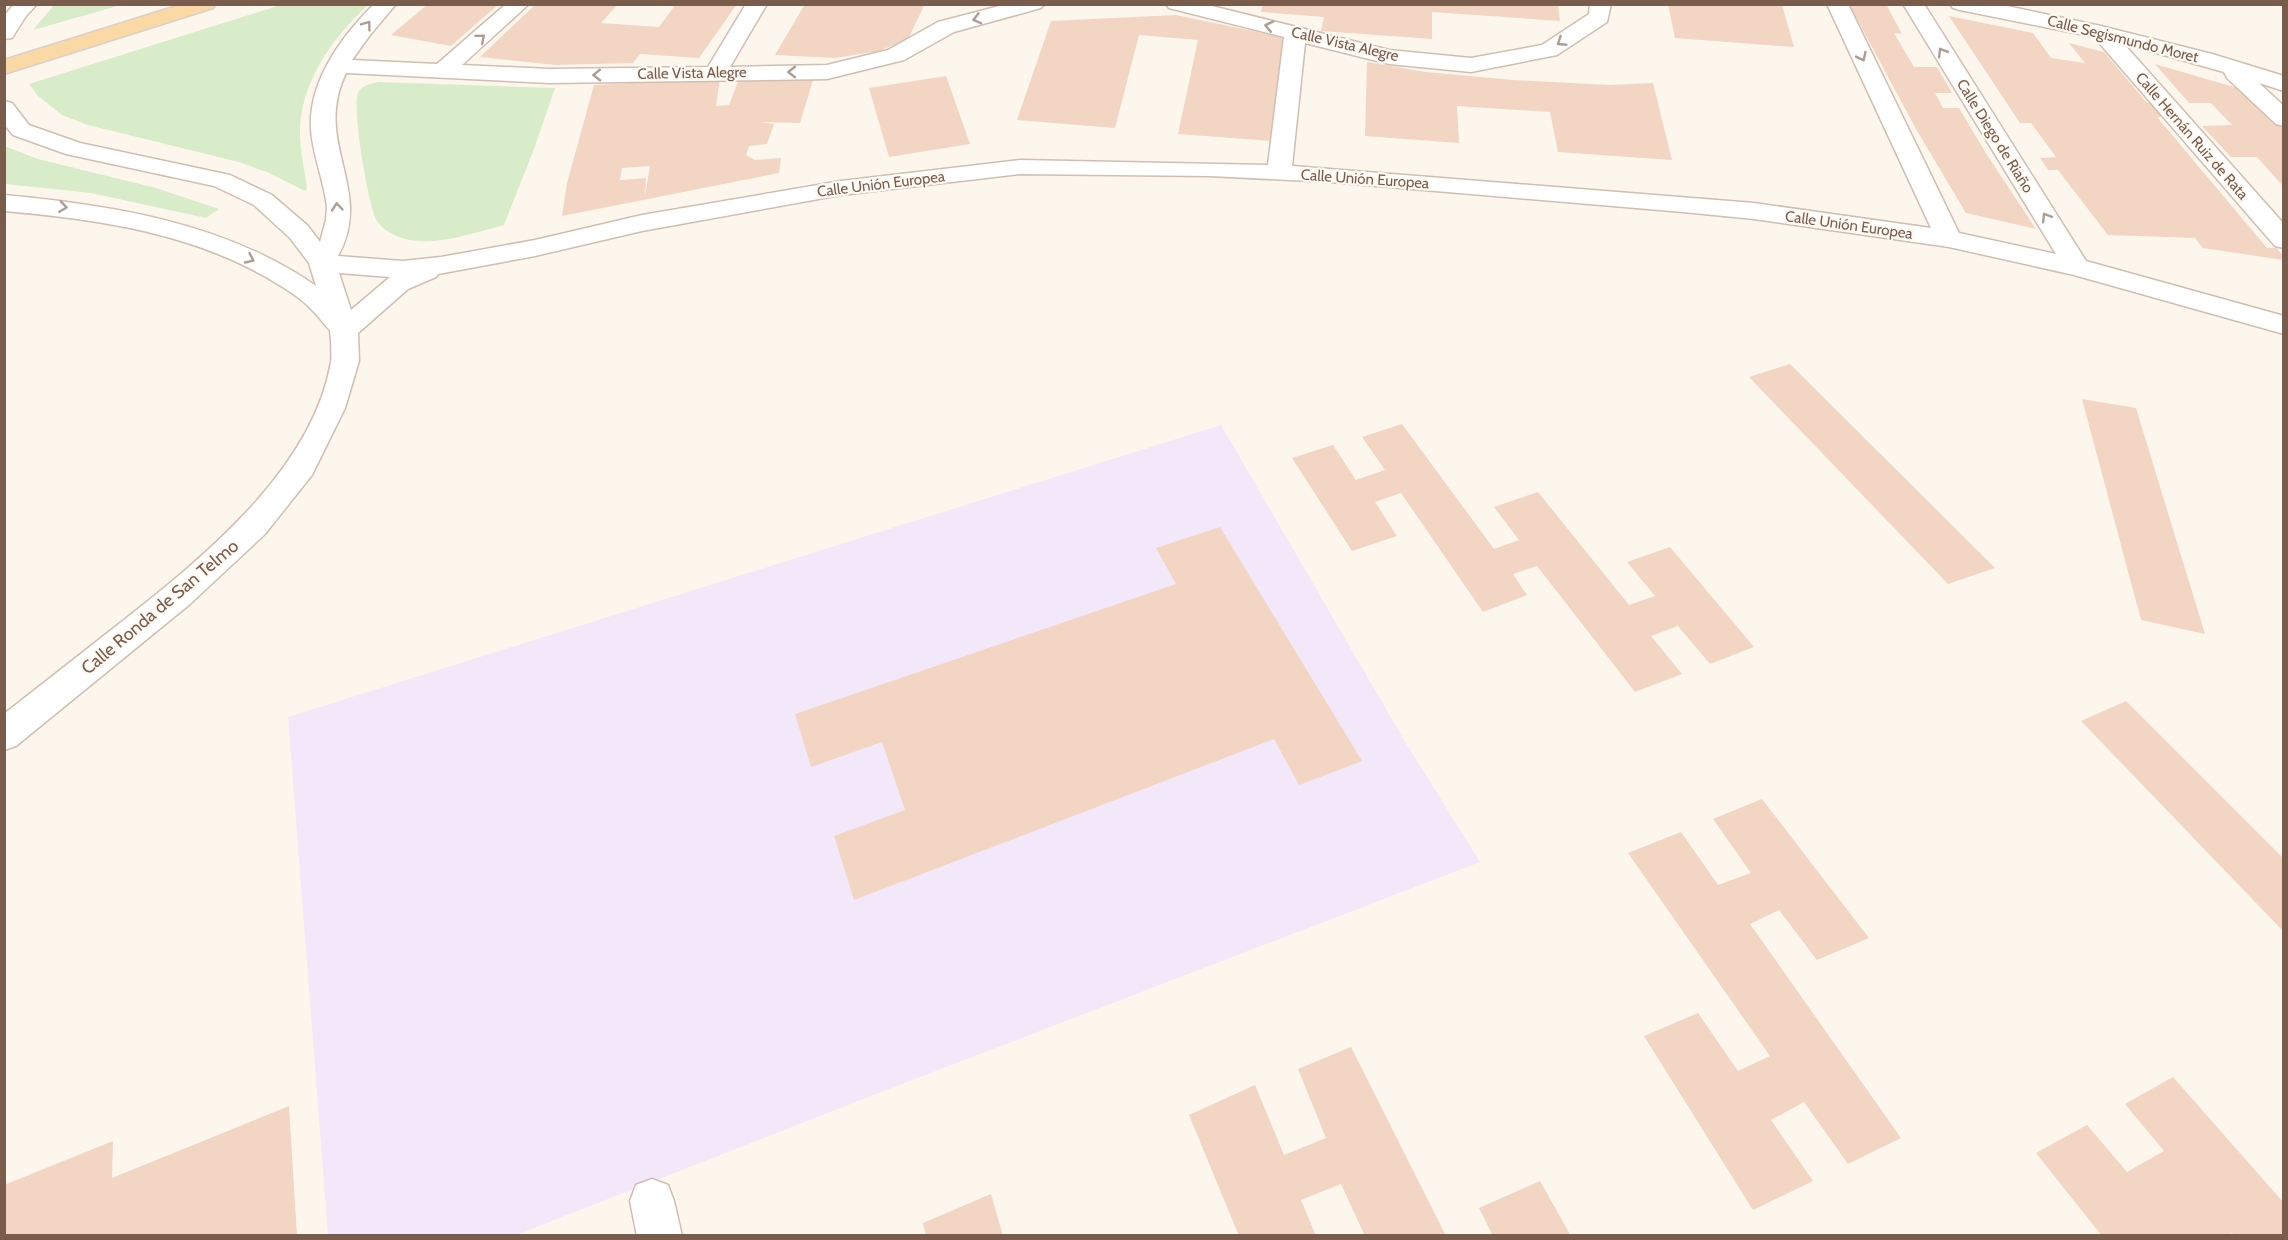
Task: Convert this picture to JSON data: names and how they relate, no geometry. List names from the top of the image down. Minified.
{"streets":{"street":["Calle Segismundo Moret","Calle Vista Alegre","Calle Diego de Riaño","Calle Hernán Ruiz de Rata","Calle Unión Europea","Calle Ronda de San Telmo"]},"crossings":[["Calle Segismundo Moret","Calle Hernán Ruiz de Rata"],["Calle Diego de Riaño","Calle Unión Europea"],["Calle Unión Europea","Calle Ronda de San Telmo"]],"one_way":["Calle Vista Alegre"]}
